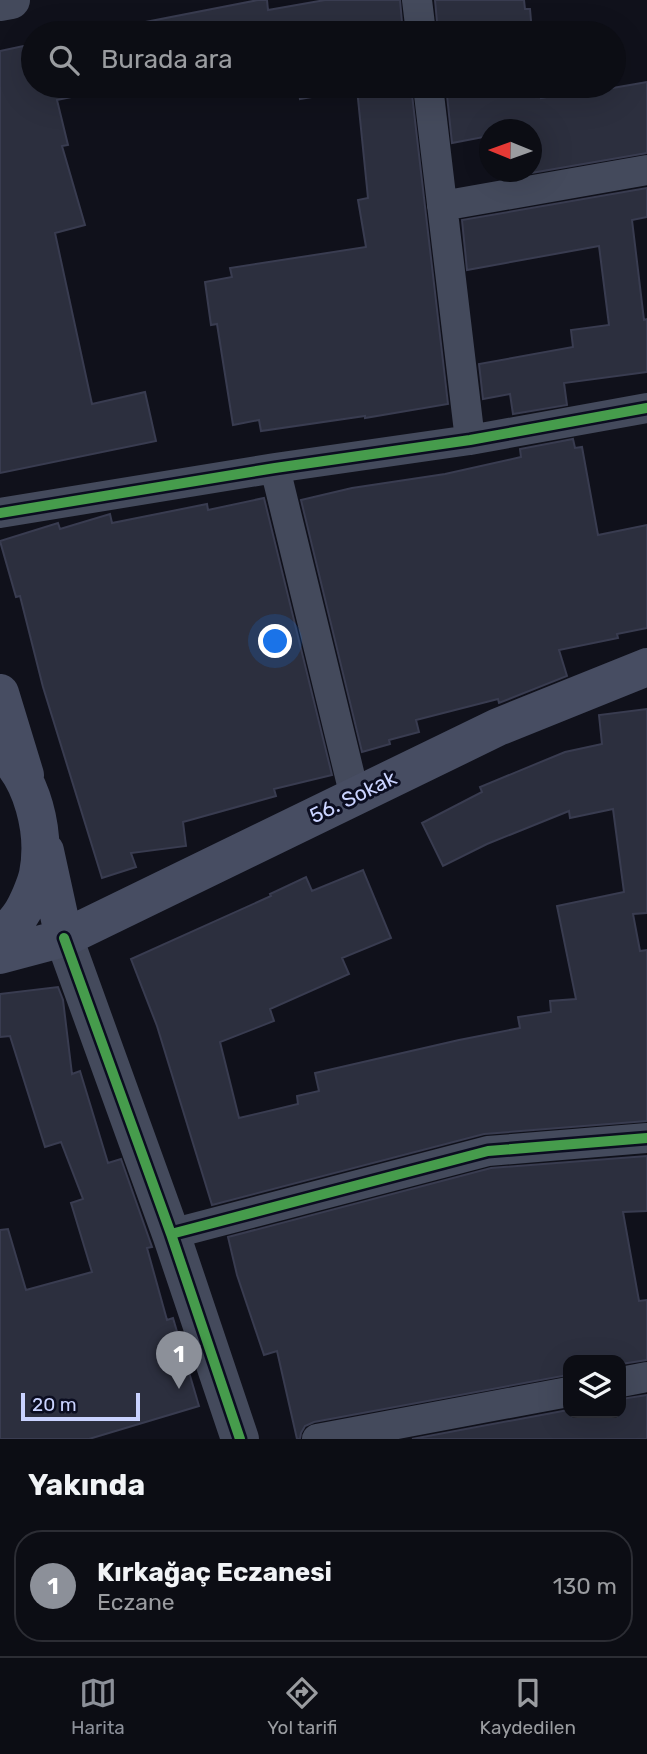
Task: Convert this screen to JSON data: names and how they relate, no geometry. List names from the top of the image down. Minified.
{"streets":{"main road":["56. Sokak"]},"scale_bar":"20 m","north":"left","page":{"search":"Burada ara","pins":"1","scale":"20 m","heading":"Yakında","list":[{"mark":"1","name":"Kırkağaç Eczanesi","note":"Eczane","value":"130 m"}],"nav":["Harita","Yol tarifi","Kaydedilen"]}}
